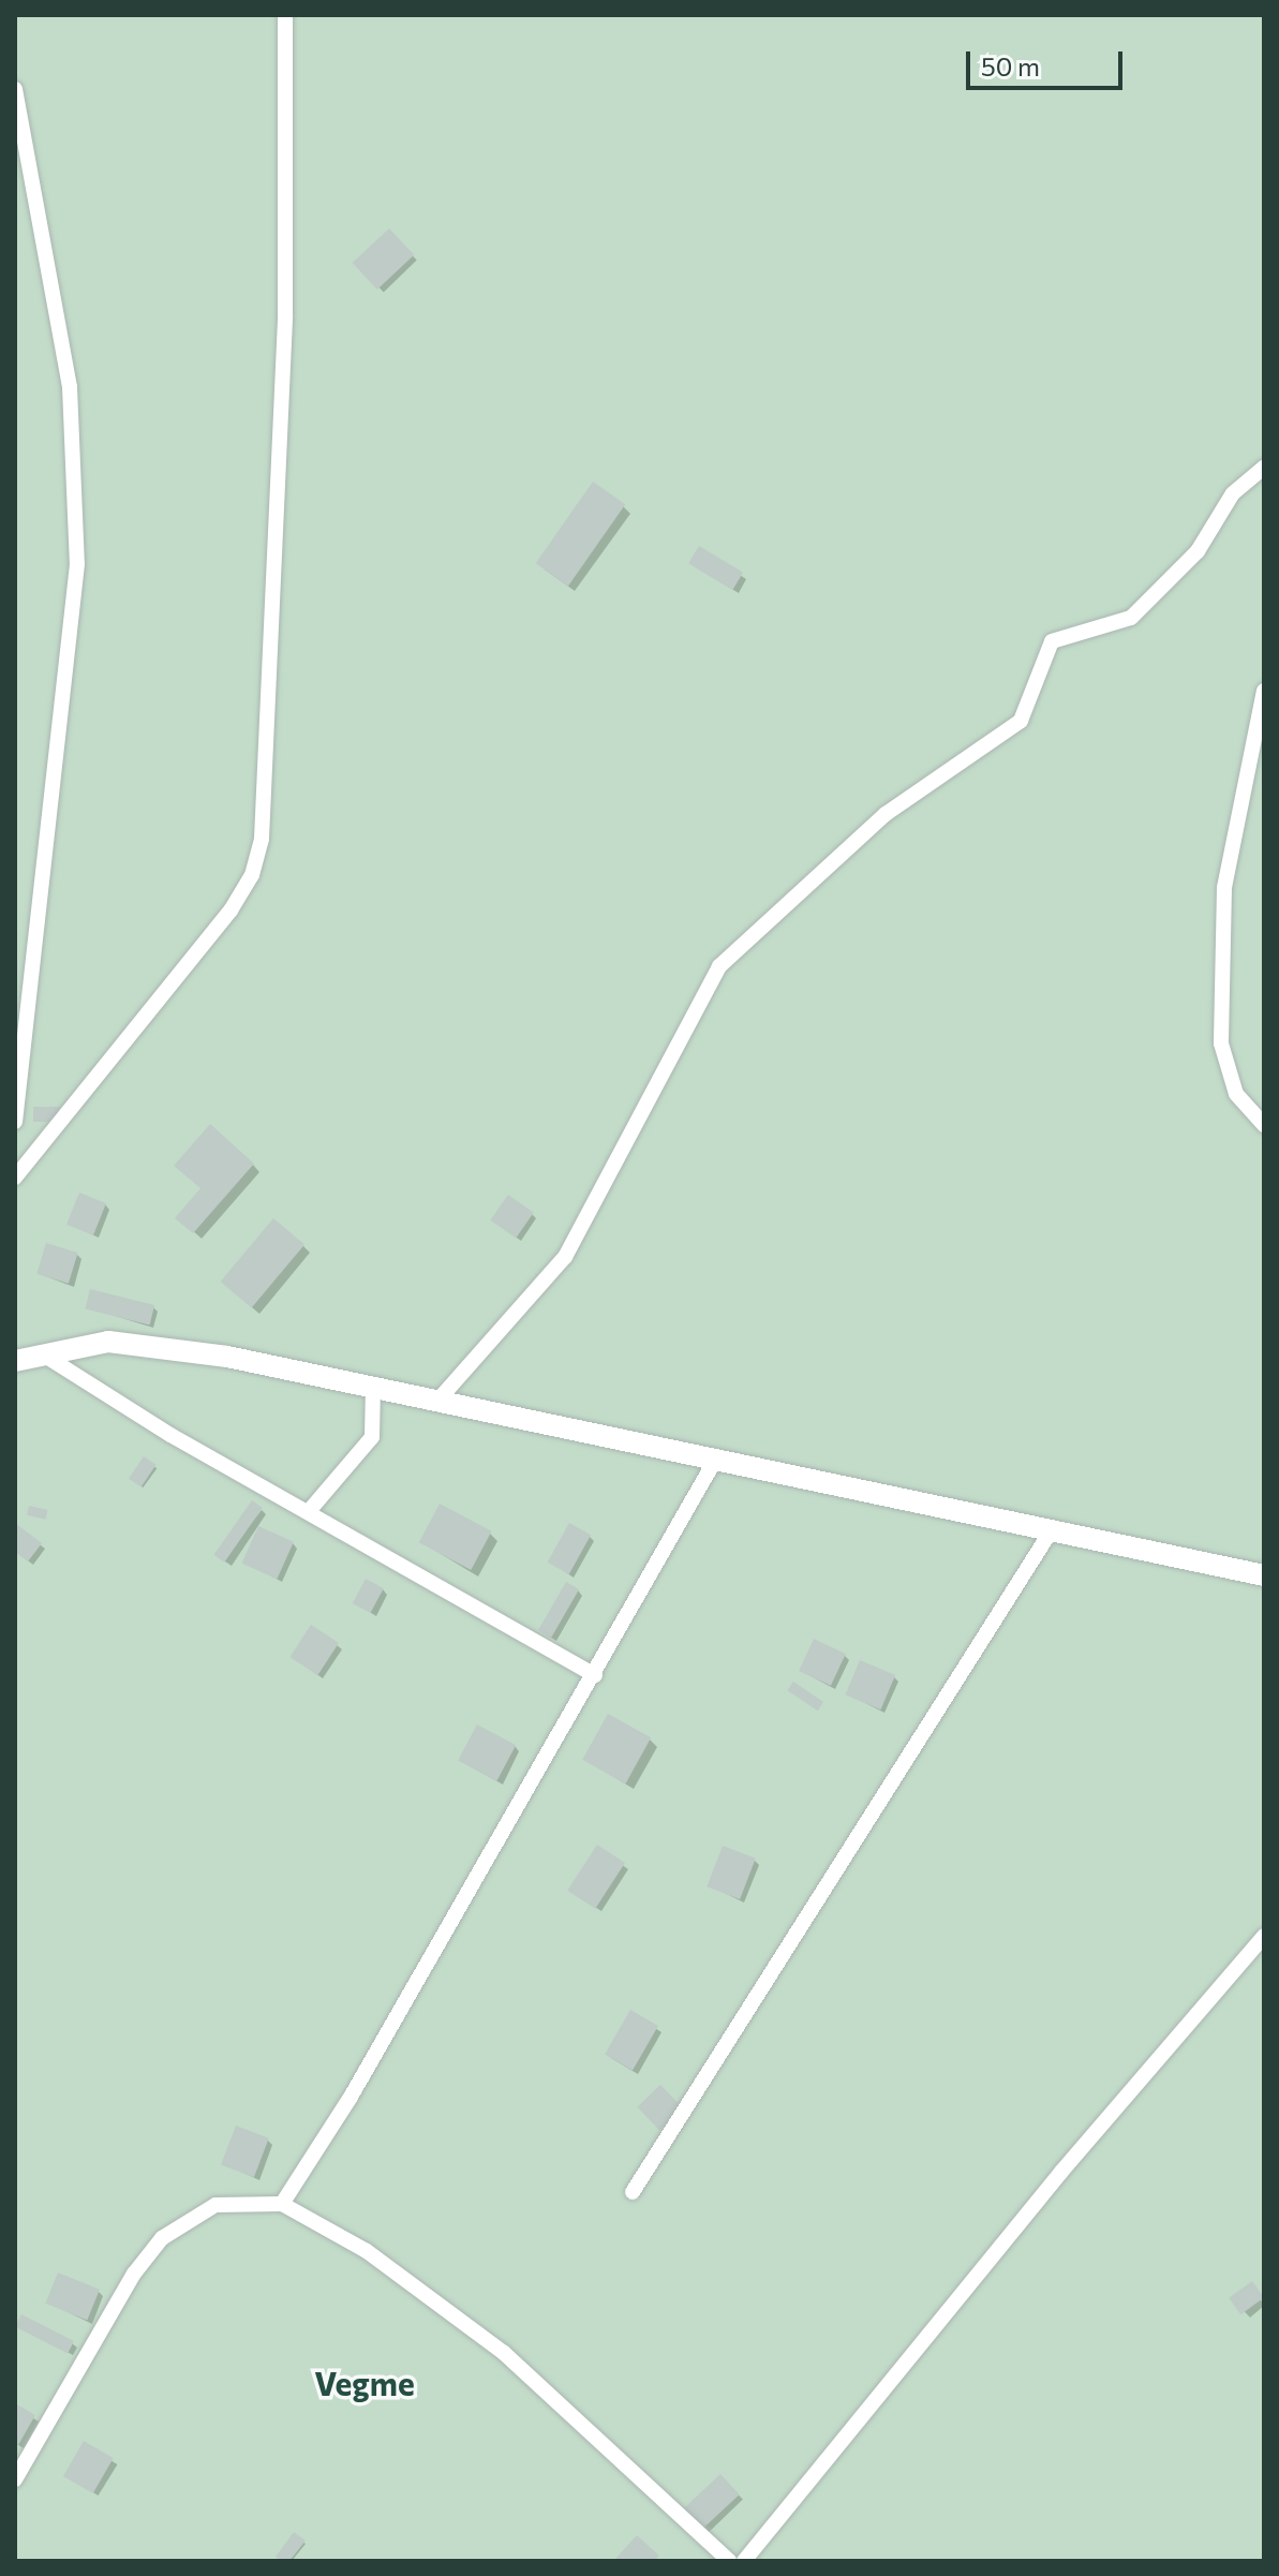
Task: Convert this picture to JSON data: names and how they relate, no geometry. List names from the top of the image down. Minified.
{"districts":["Vegme"],"scale_bar":"50 m"}
